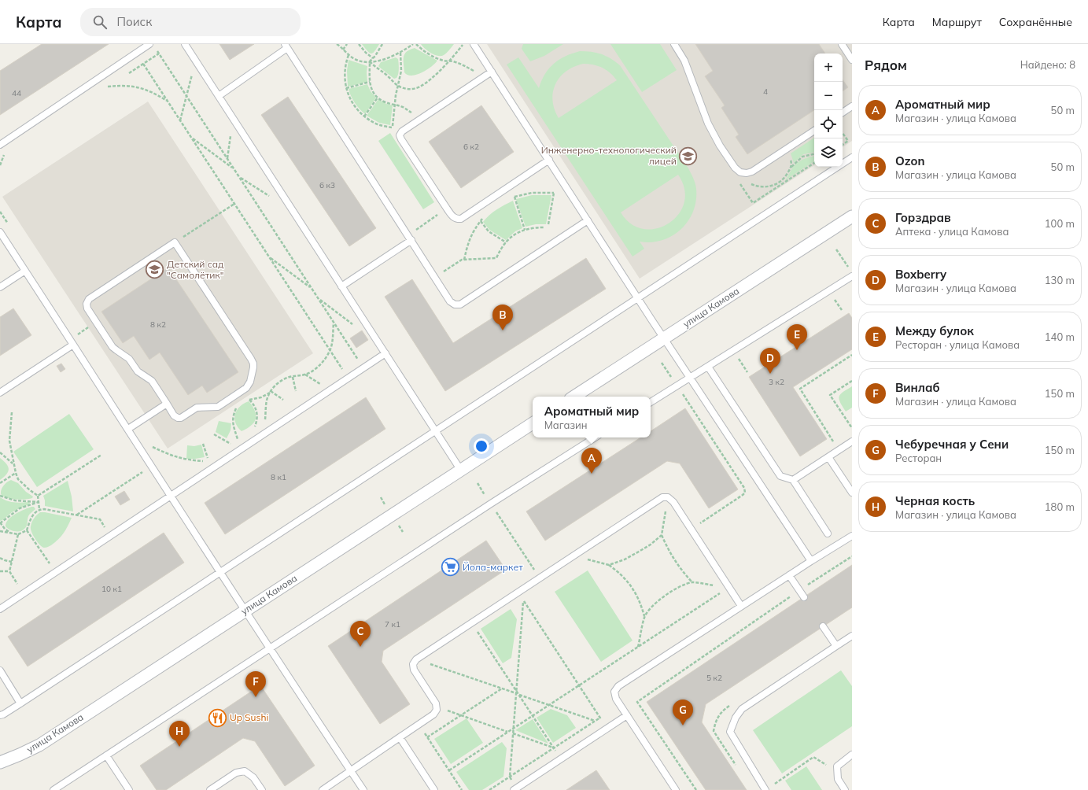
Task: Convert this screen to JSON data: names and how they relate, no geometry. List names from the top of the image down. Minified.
{"streets":{"street":["улица Камова"]},"places":{"school or university":["Инженерно-технологический лицей","Детский сад \"Самолётик\""],"supermarket":["Йола-маркет"],"restaurant":["Up Sushi"]},"house_numbers":["4","44","6 к2","6 к3","8 к2","3 к2","8 к1","10 к1","7 к1","5 к2"],"page":{"header":"Карта","search":"Поиск","nav":["Карта","Маршрут","Сохранённые"],"heading":["Рядом","Найдено: 8"],"map_buttons":["+","−"],"list":[{"mark":"A","name":"Ароматный мир","note":"Магазин · улица Камова","value":"50 m"},{"mark":"B","name":"Ozon","note":"Магазин · улица Камова","value":"50 m"},{"mark":"C","name":"Горздрав","note":"Аптека · улица Камова","value":"100 m"},{"mark":"D","name":"Boxberry","note":"Магазин · улица Камова","value":"130 m"},{"mark":"E","name":"Между булок","note":"Ресторан · улица Камова","value":"140 m"},{"mark":"F","name":"Винлаб","note":"Магазин · улица Камова","value":"150 m"},{"mark":"G","name":"Чебуречная у Сени","note":"Ресторан","value":"150 m"},{"mark":"H","name":"Черная кость","note":"Магазин · улица Камова","value":"180 m"}],"pins":["B","E","D","A","C","F","G","H"],"popup":["Ароматный мир","Магазин"]}}
